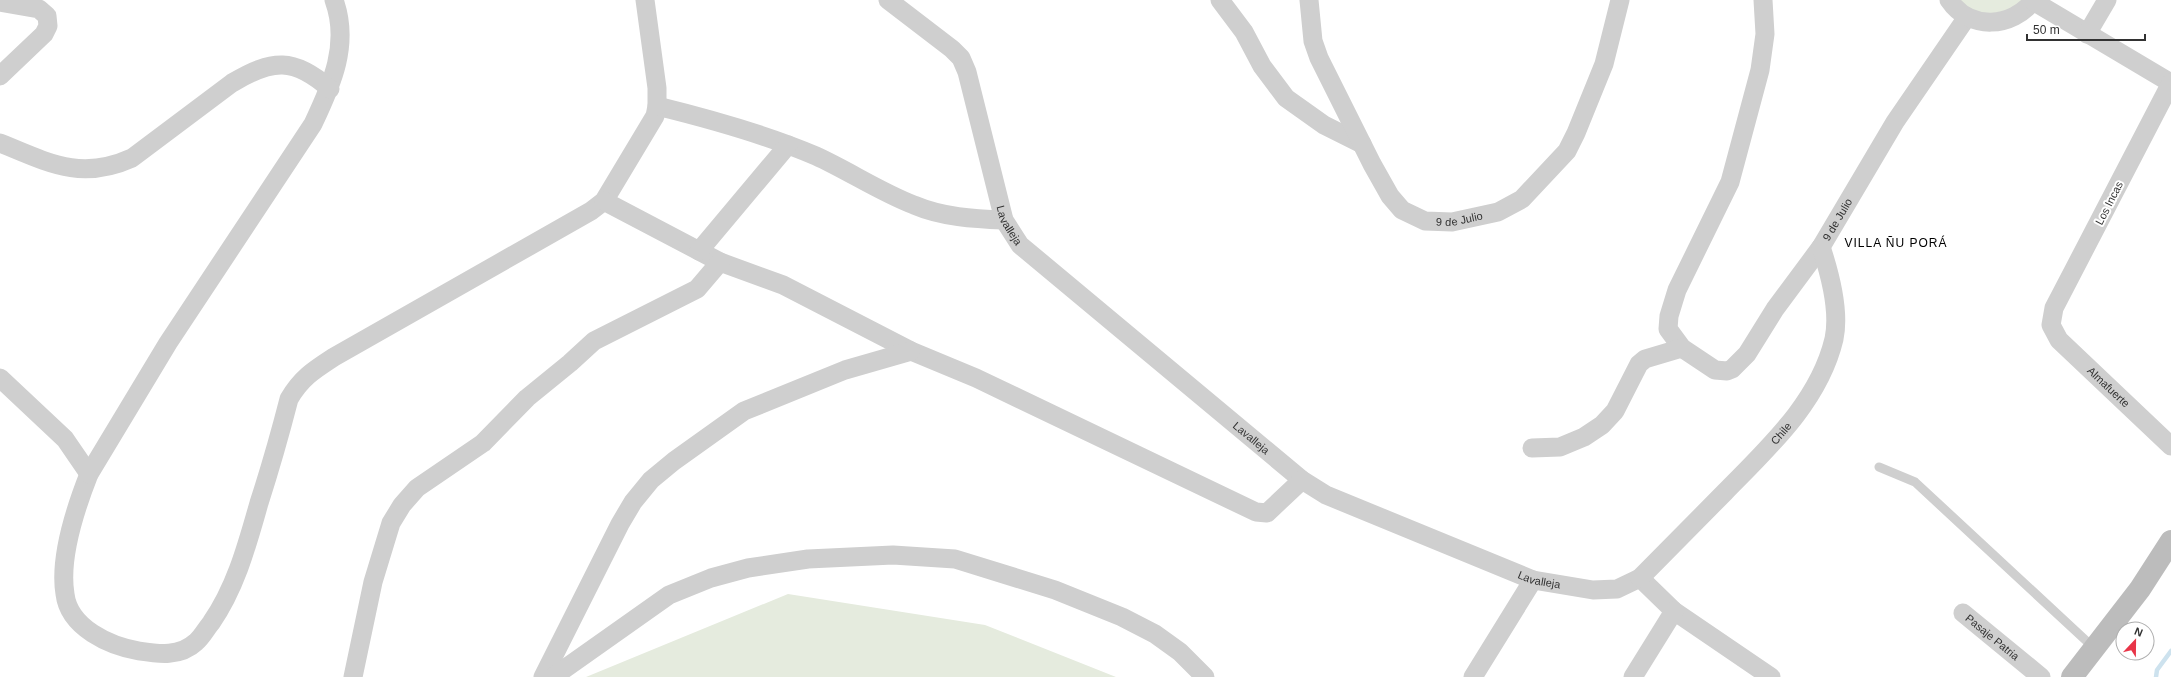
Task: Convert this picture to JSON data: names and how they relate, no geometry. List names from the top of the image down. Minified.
{"streets":{"street":["Los Incas","9 de Julio","Lavalleja","Almafuerte","Chile","Pasaje Patria"]},"crossings":[["Los Incas","Almafuerte"],["9 de Julio","Chile"],["Lavalleja","Chile"]],"districts":["VILLA ÑU PORÁ"],"scale_bar":"50 m","north":"top"}
